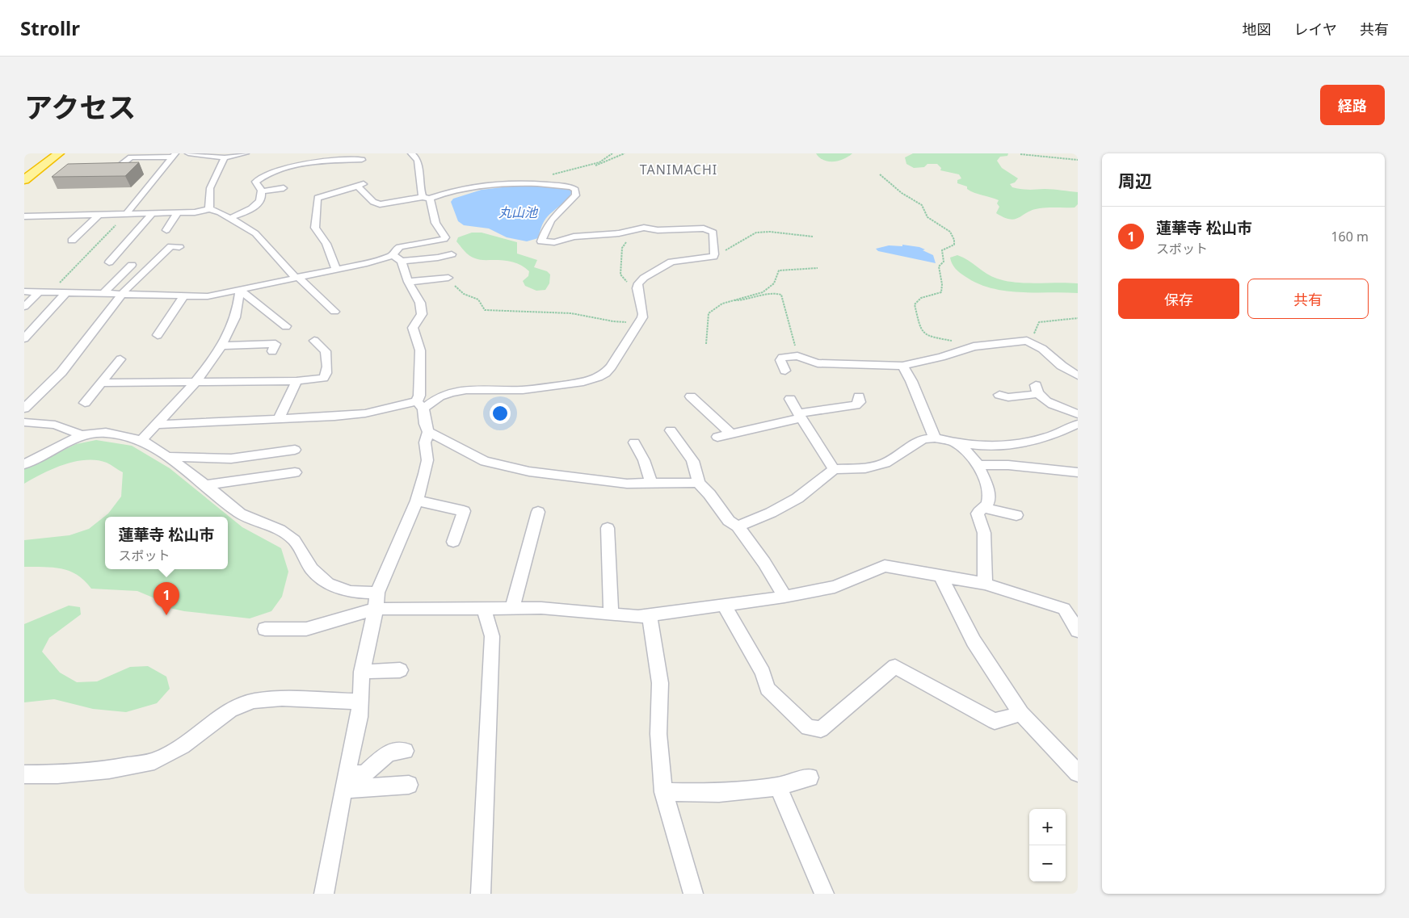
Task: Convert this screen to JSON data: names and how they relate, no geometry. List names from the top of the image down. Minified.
{"districts":["TANIMACHI"],"water":["丸山池"],"page":{"header":"Strollr","nav":["地図","レイヤ","共有"],"title":"アクセス","buttons":["経路",["保存","共有"]],"heading":"周辺","list":[{"mark":"1","name":"蓮華寺 松山市","note":"スポット","value":"160 m"}],"popup":["蓮華寺 松山市","スポット"],"pins":"1","map_buttons":["+","−"]}}
